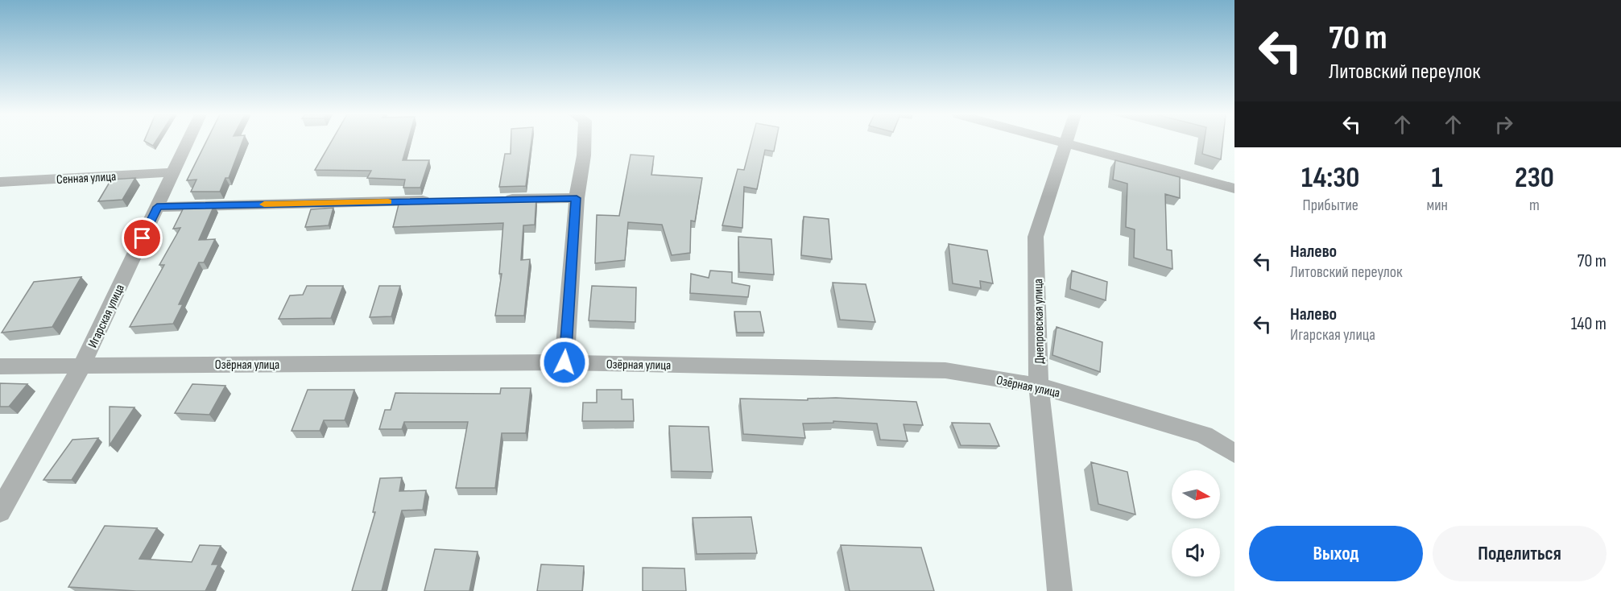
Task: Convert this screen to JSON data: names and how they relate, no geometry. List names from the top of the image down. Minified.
{"streets":{"street":["Сенная улица","Игарская улица","Днепровская улица","Озёрная улица"]},"crossings":[["Сенная улица","Игарская улица"],["Игарская улица","Озёрная улица"],["Днепровская улица","Озёрная улица"]],"north":"right","page":{"turn":["70 m","Литовский переулок"],"eta":["14:30","Прибытие","1","мин","230","m"],"list":[{"name":"Налево","note":"Литовский переулок","value":"70 m"},{"name":"Налево","note":"Игарская улица","value":"140 m"}],"buttons":["Выход","Поделиться"]}}
